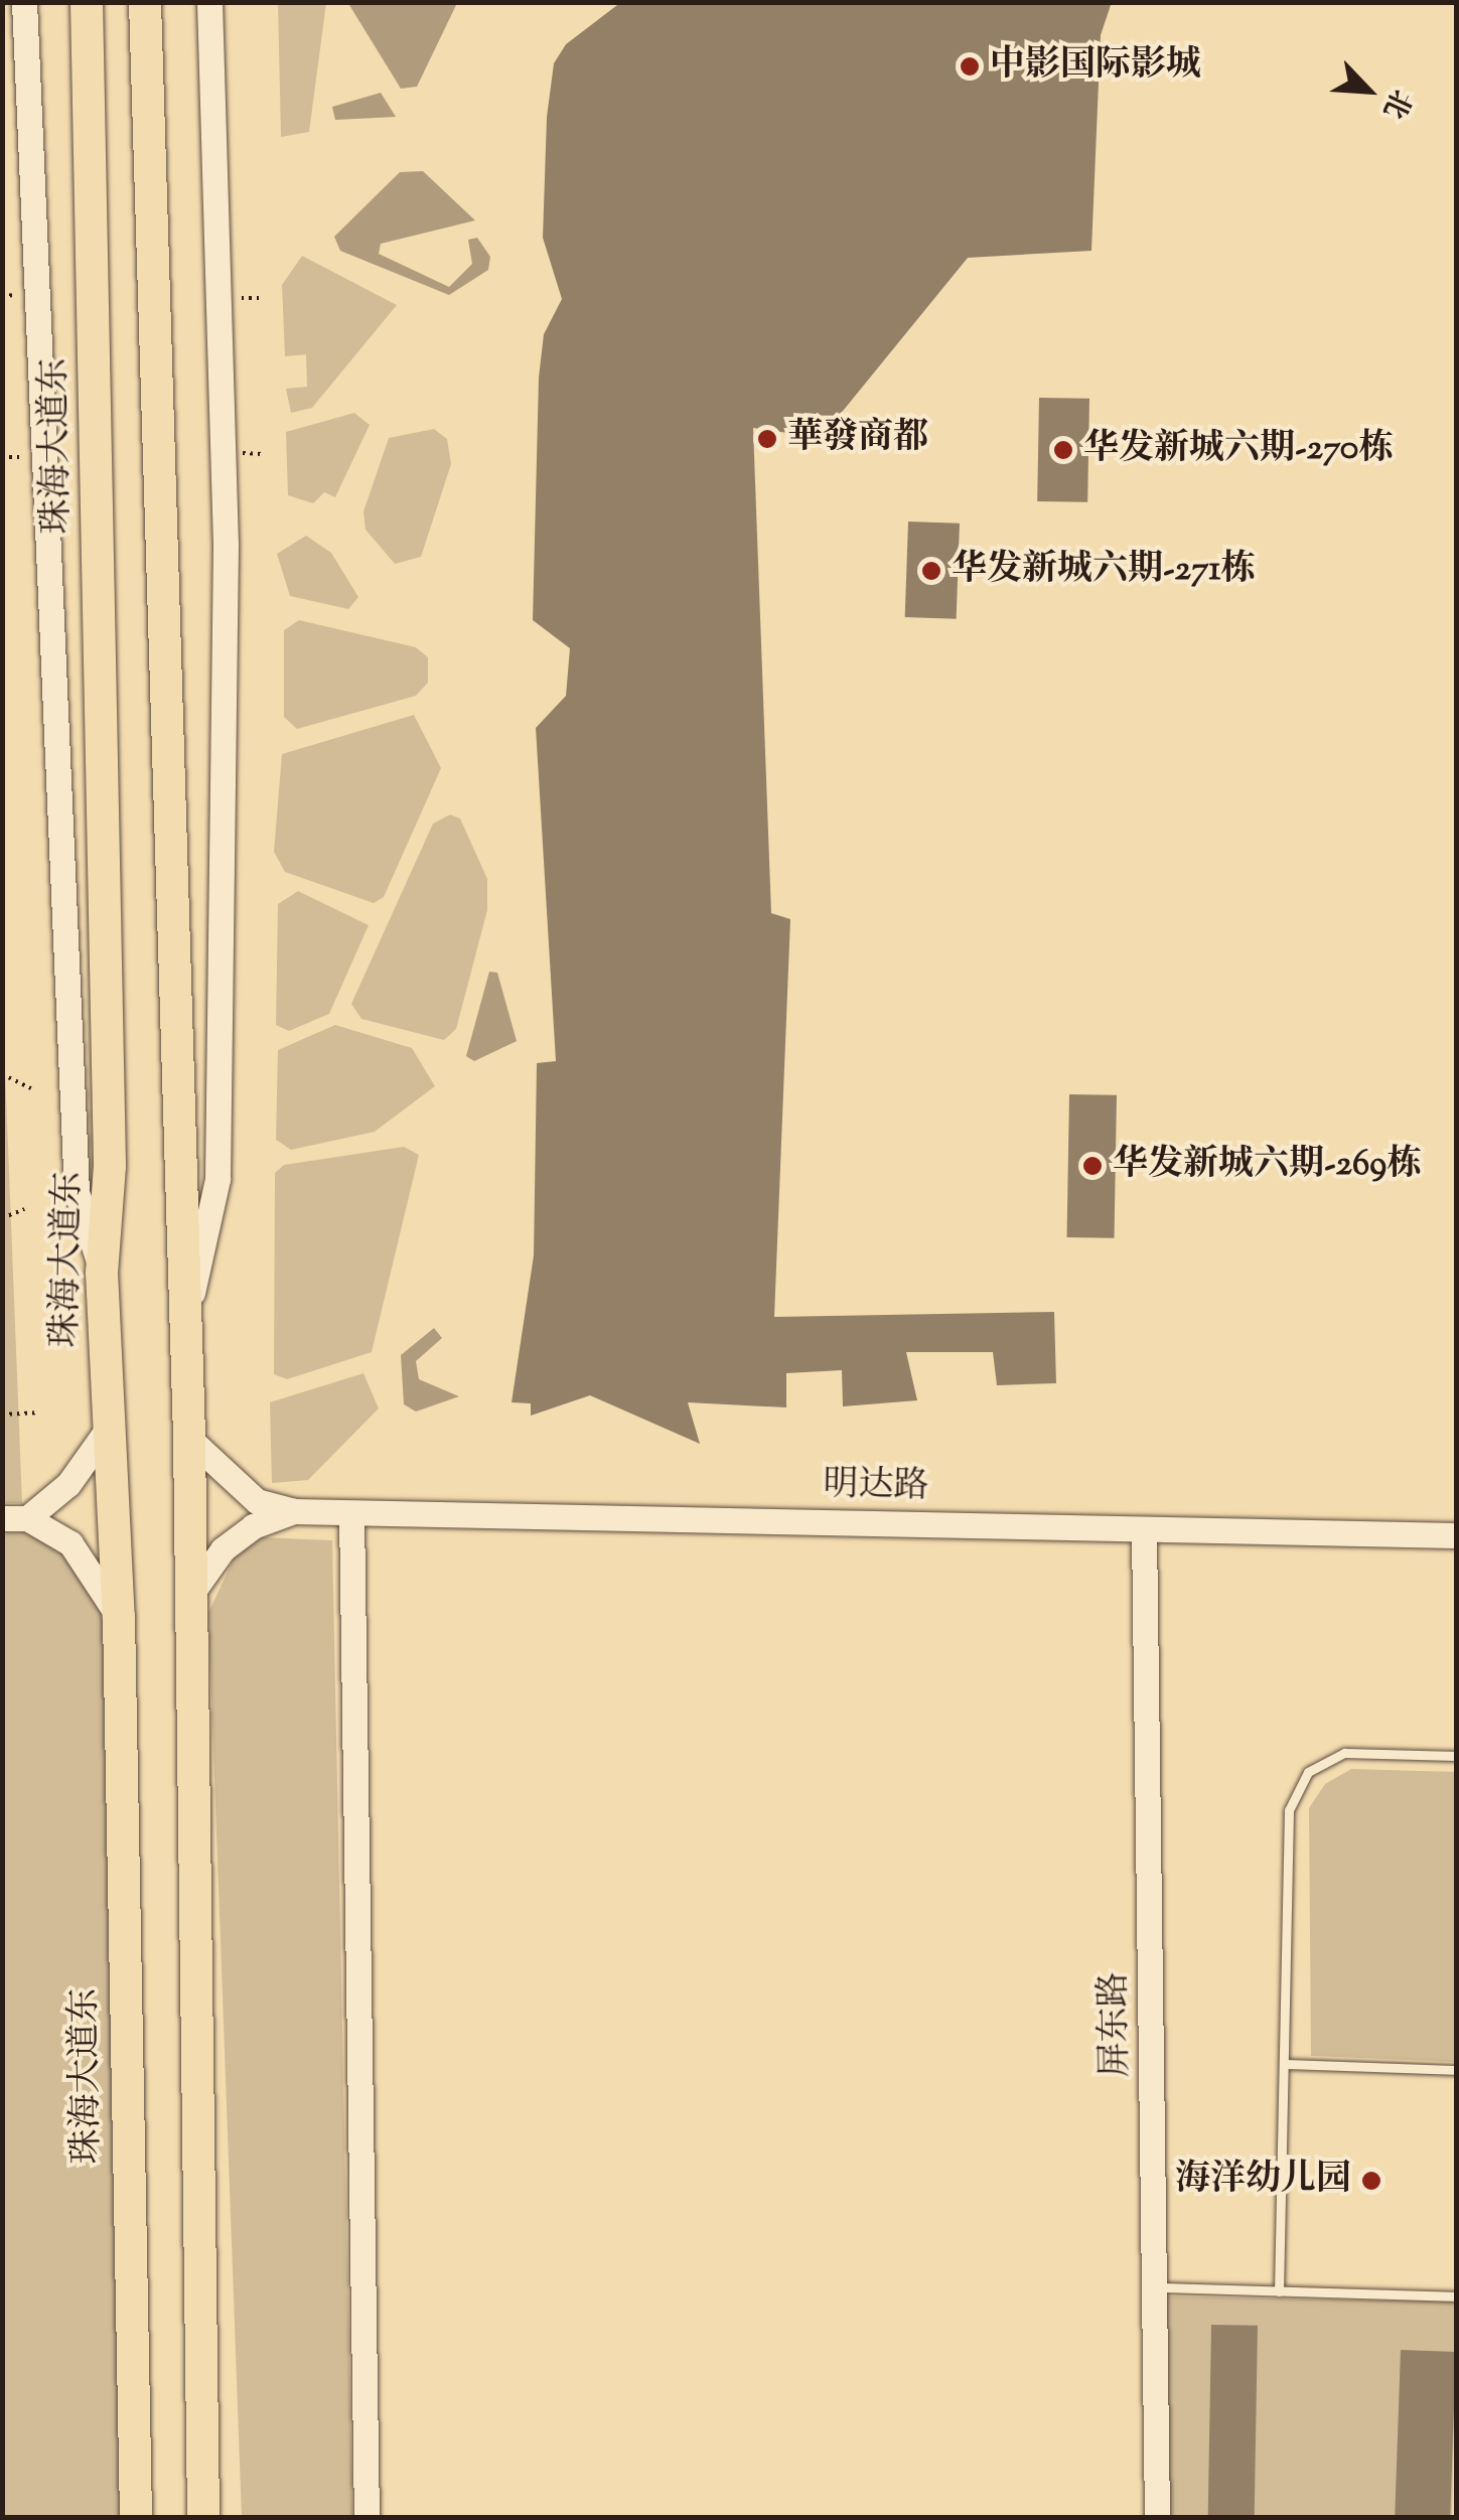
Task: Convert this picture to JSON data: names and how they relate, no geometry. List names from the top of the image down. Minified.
{"streets":{"highway":["珠海大道东"],"street":["明达路","屏东路"]},"crossings":[["明达路","屏东路"]],"places":["中影国际影城","華發商都","华发新城六期-270栋","华发新城六期-271栋","华发新城六期-269栋","海洋幼儿园"],"north":"bottom right"}
